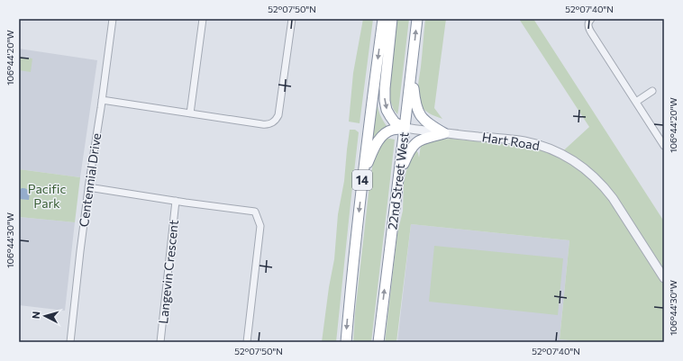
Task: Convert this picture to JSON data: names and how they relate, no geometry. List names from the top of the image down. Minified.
{"streets":{"highway":["14","22nd Street West"],"street":["Hart Road","Centennial Drive","Langevin Crescent"]},"crossings":[["Hart Road","22nd Street West"],["Centennial Drive","Langevin Crescent"]],"parks":["Pacific Park"],"north":"left","coordinates":["52°07'50\"N","52°07'40\"N","106°44'20\"W","106°44'30\"W"]}
